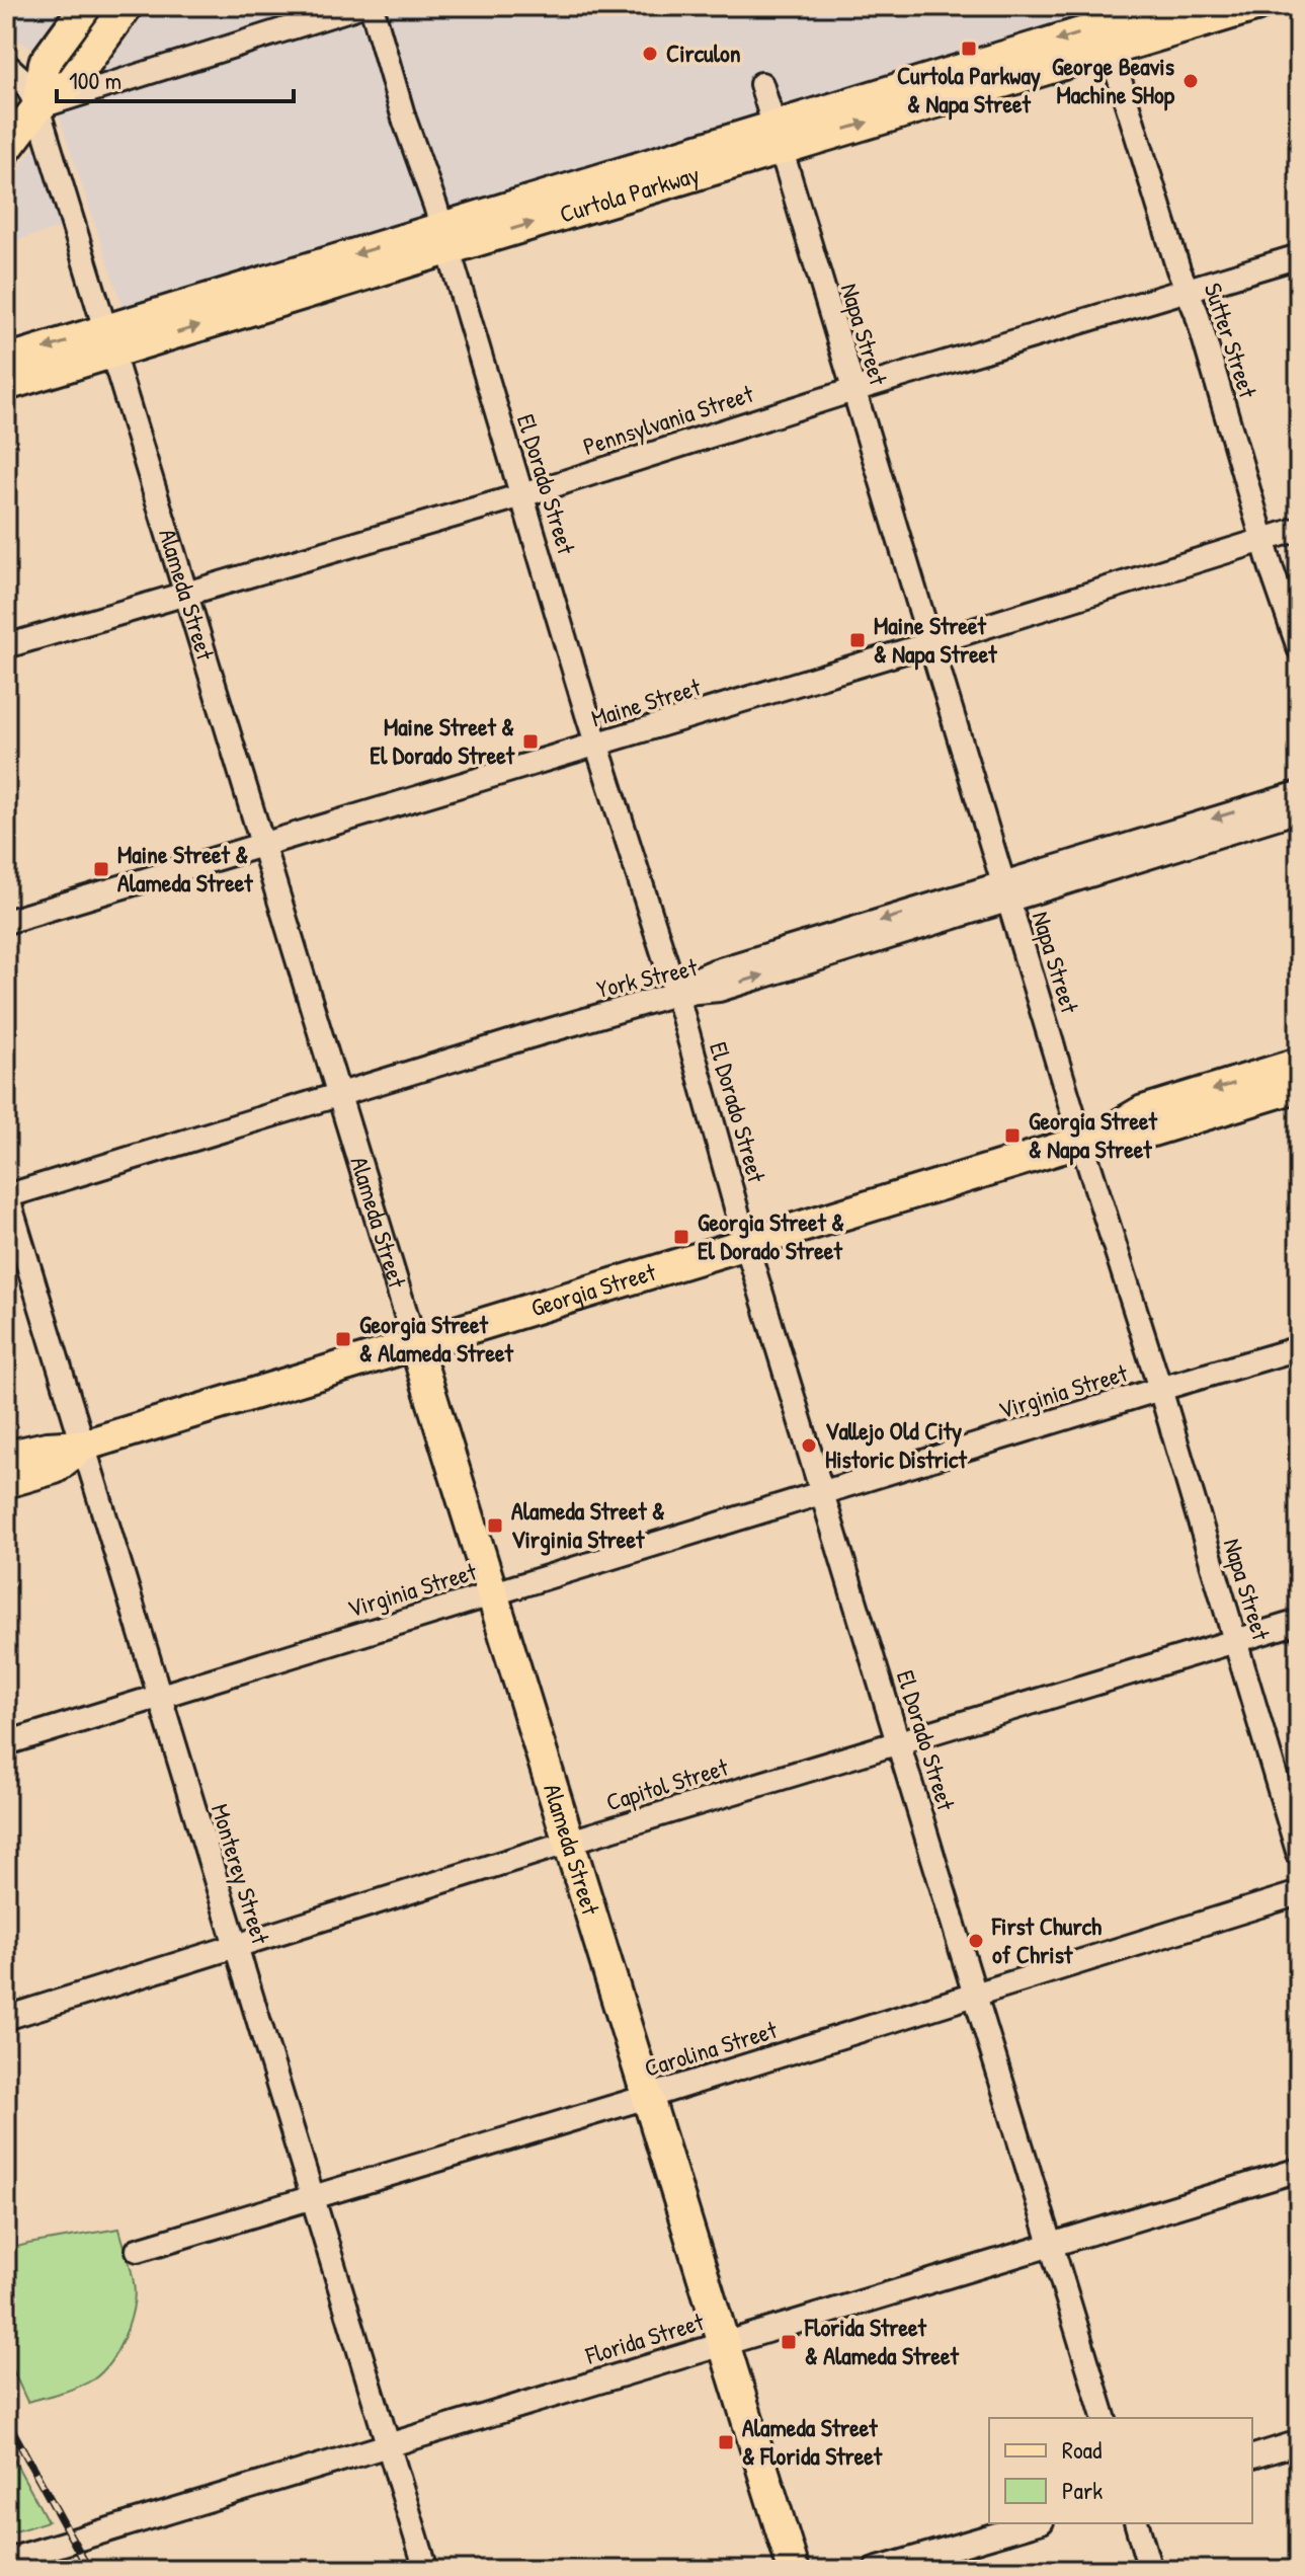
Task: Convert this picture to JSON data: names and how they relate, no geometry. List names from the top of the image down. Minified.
{"streets":{"main road":["Curtola Parkway","Alameda Street","Georgia Street"],"street":["Napa Street","Sutter Street","Pennsylvania Street","El Dorado Street","Maine Street","York Street","Virginia Street","Capitol Street","Monterey Street","Carolina Street","Florida Street"]},"crossings":[["Curtola Parkway","Napa Street"],["Curtola Parkway","Sutter Street"],["Curtola Parkway","El Dorado Street"],["Curtola Parkway","Alameda Street"],["Napa Street","Pennsylvania Street"],["Napa Street","Maine Street"],["Napa Street","York Street"],["Napa Street","Georgia Street"],["Napa Street","Virginia Street"],["Napa Street","Capitol Street"],["Sutter Street","Pennsylvania Street"],["Sutter Street","Maine Street"],["Pennsylvania Street","El Dorado Street"],["Pennsylvania Street","Alameda Street"],["El Dorado Street","Maine Street"],["El Dorado Street","York Street"],["El Dorado Street","Georgia Street"],["El Dorado Street","Virginia Street"],["El Dorado Street","Capitol Street"],["El Dorado Street","Carolina Street"],["El Dorado Street","Florida Street"],["Alameda Street","Maine Street"],["Alameda Street","York Street"],["Alameda Street","Georgia Street"],["Alameda Street","Virginia Street"],["Alameda Street","Capitol Street"],["Alameda Street","Carolina Street"],["Alameda Street","Florida Street"],["York Street","Monterey Street"],["Georgia Street","Monterey Street"],["Virginia Street","Monterey Street"],["Capitol Street","Monterey Street"],["Monterey Street","Carolina Street"],["Monterey Street","Florida Street"]],"places":{"transit":["Curtola Parkway & Napa Street","Maine Street & Napa Street","Maine Street & El Dorado Street","Maine Street & Alameda Street","Georgia Street & Napa Street","Georgia Street & El Dorado Street","Georgia Street & Alameda Street","Alameda Street & Virginia Street","Florida Street & Alameda Street","Alameda Street & Florida Street"],"other":["Circulon","George Beavis Machine SHop","Vallejo Old City Historic District","First Church of Christ"]},"legend":["Road","Park"],"scale_bar":"100 m"}
